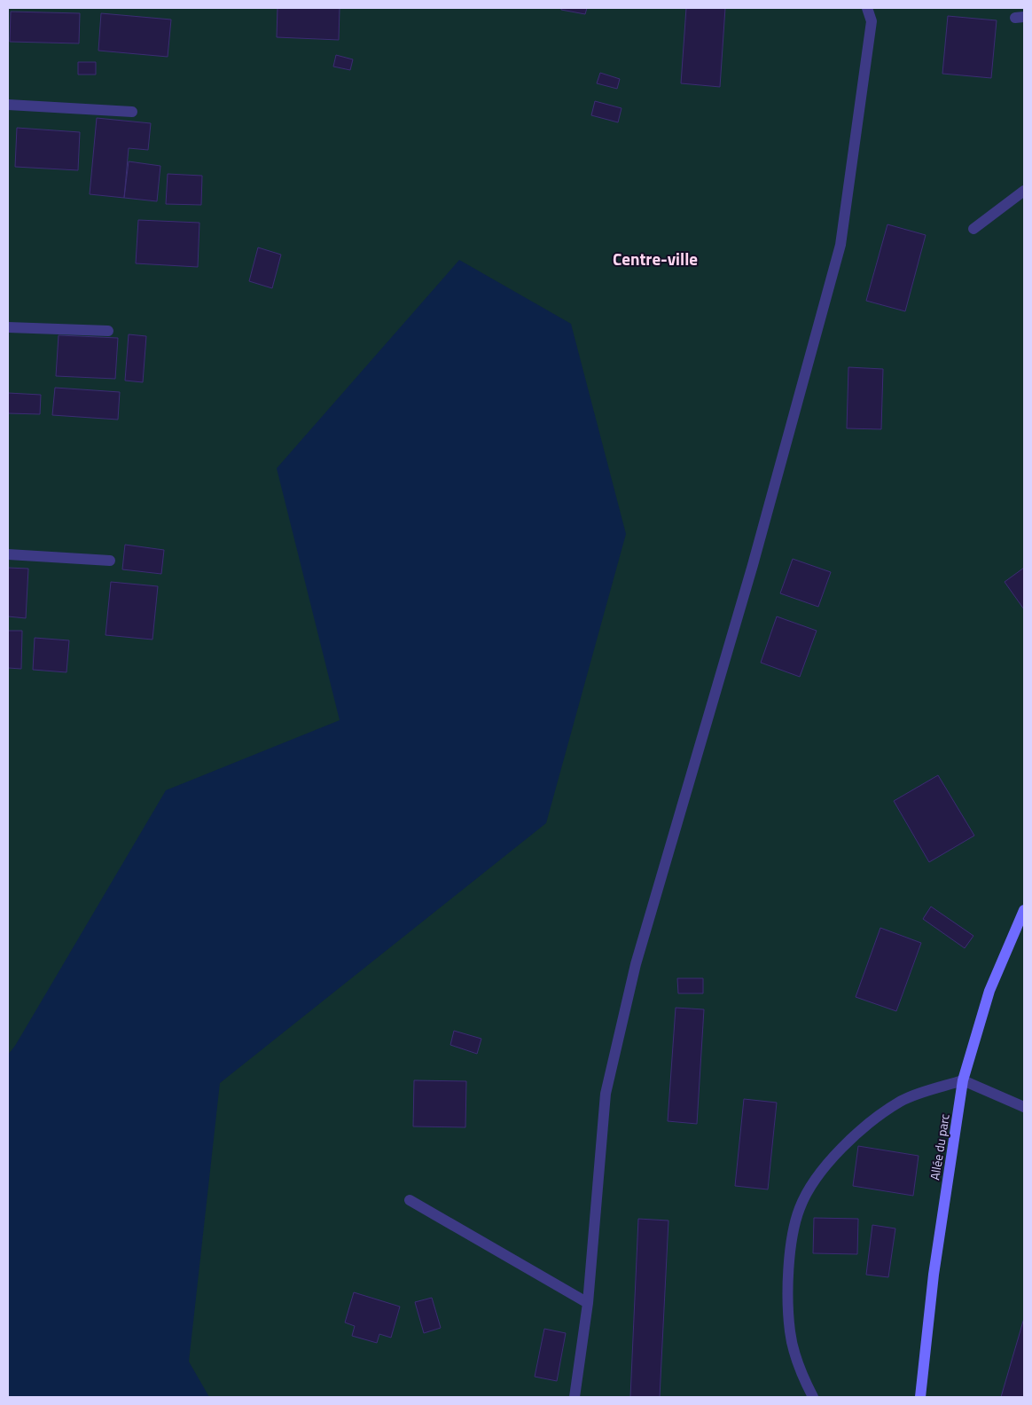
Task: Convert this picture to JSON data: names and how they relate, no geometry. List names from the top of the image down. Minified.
{"streets":{"street":["Allée du parc"]},"districts":["Centre-ville"]}
